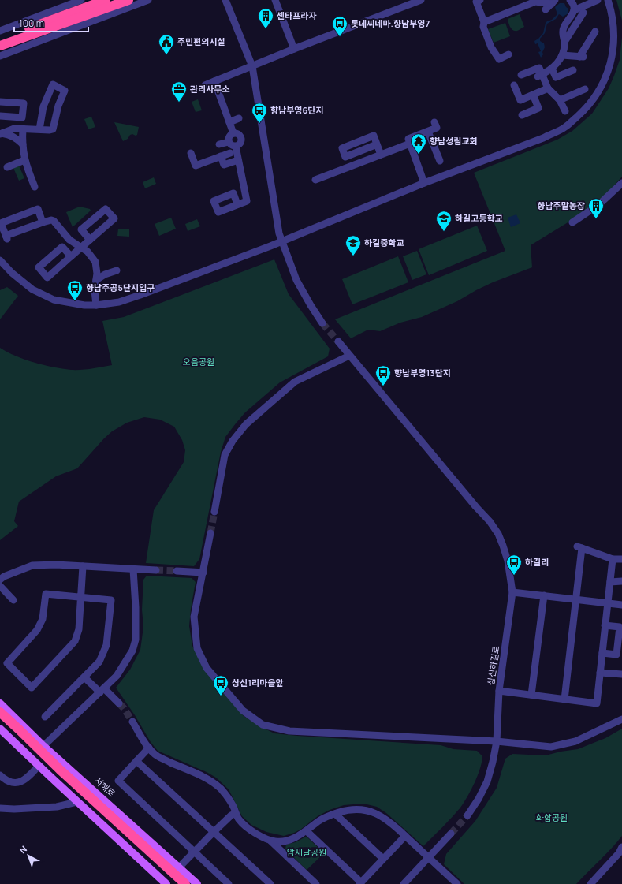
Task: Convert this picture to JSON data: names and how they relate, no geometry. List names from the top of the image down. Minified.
{"streets":{"highway":["서해로"],"street":["상신하길로"]},"parks":["오음공원","화합공원","암새달공원"],"places":{"building":["센타프라자","향남주말농장"],"bus stop":["롯데씨네마.향남부영7","향남부영6단지","향남주공5단지입구","향남부영13단지","하길리","상신1리마을앞"],"public building":["주민편의시설"],"office":["관리사무소"],"temple":["향남성림교회"],"school or university":["하길고등학교","하길중학교"]},"scale_bar":"100 m","north":"top left"}
